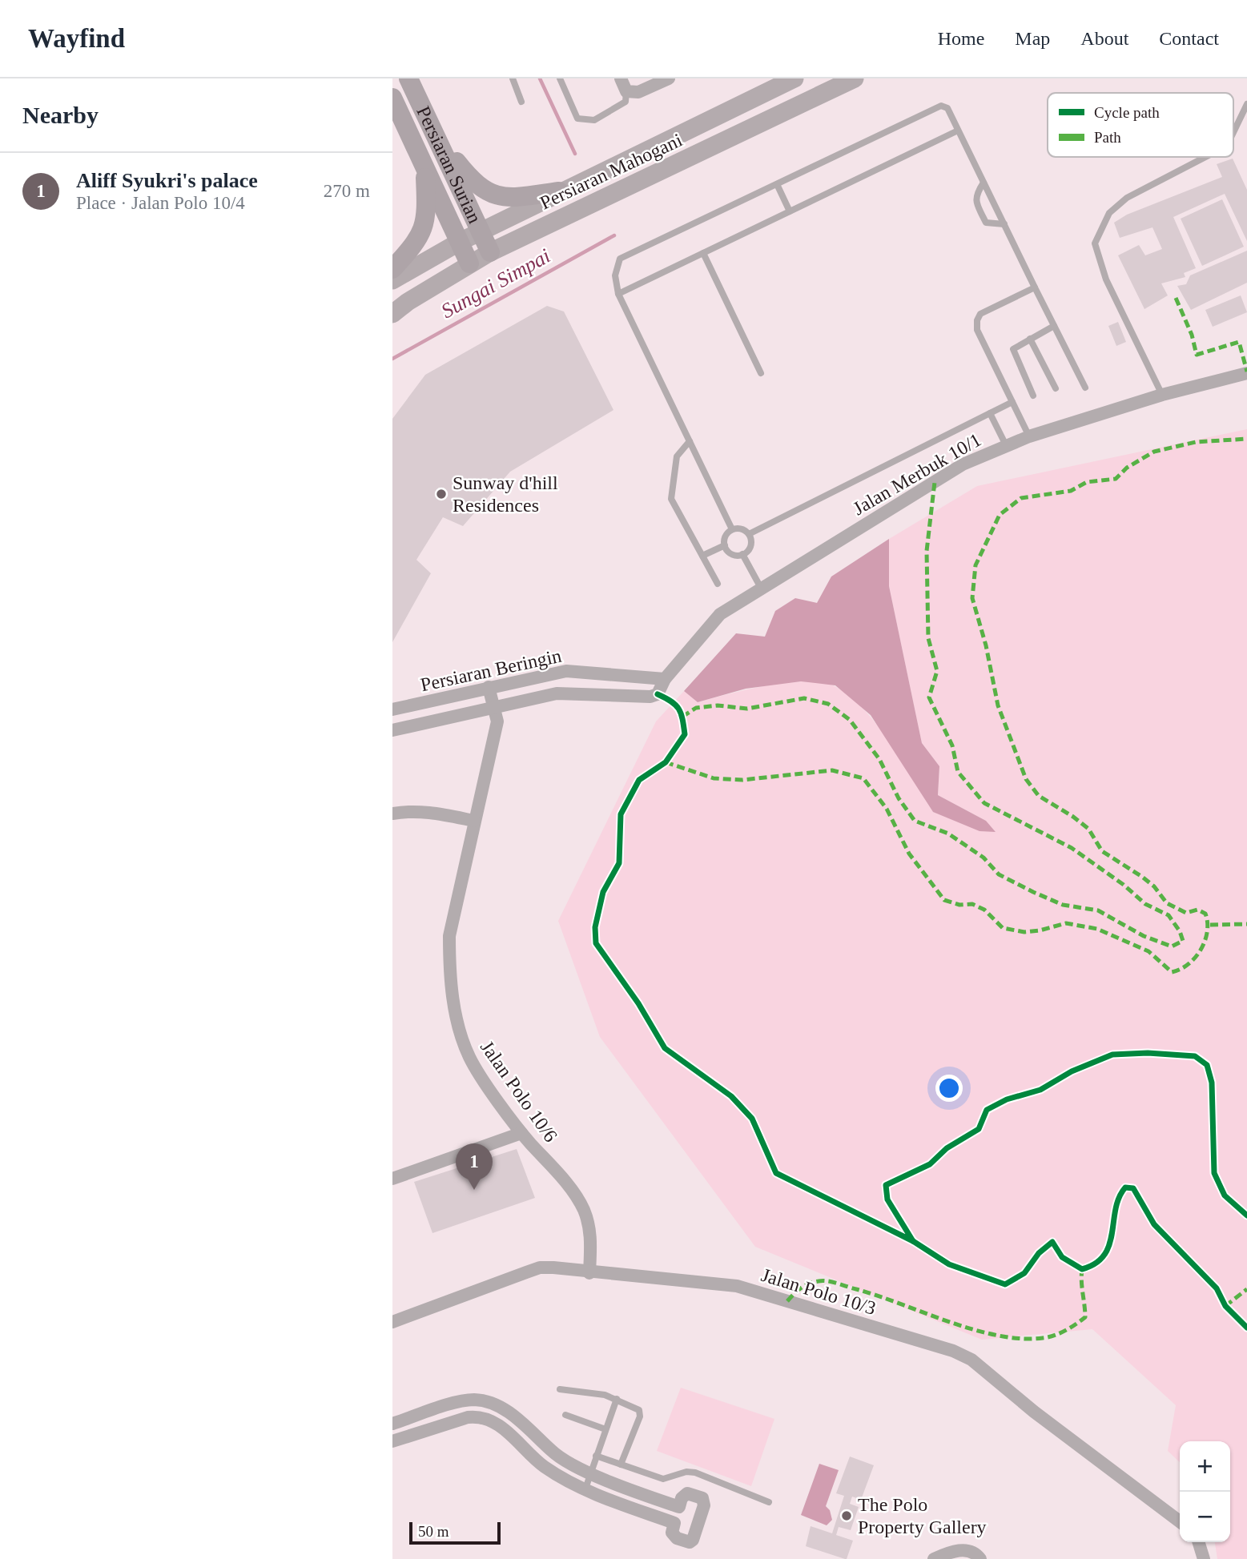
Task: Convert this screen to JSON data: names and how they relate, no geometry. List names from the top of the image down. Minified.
{"streets":{"main road":["Persiaran Surian","Persiaran Mahogani"],"street":["Jalan Merbuk 10/1","Persiaran Beringin","Jalan Polo 10/6","Jalan Polo 10/3"]},"crossings":[["Persiaran Surian","Persiaran Mahogani"],["Jalan Merbuk 10/1","Persiaran Beringin"],["Persiaran Beringin","Jalan Polo 10/6"],["Jalan Polo 10/6","Jalan Polo 10/3"]],"water":["Sungai Simpai"],"places":["Sunway d'hill Residences","The Polo Property Gallery"],"legend":["Cycle path","Path"],"scale_bar":"50 m","page":{"header":"Wayfind","nav":["Home","Map","About","Contact"],"heading":"Nearby","list":[{"mark":"1","name":"Aliff Syukri's palace","note":"Place · Jalan Polo 10/4","value":"270 m"}],"pins":"1","map_buttons":["+","−"],"scale":"50 m"}}
